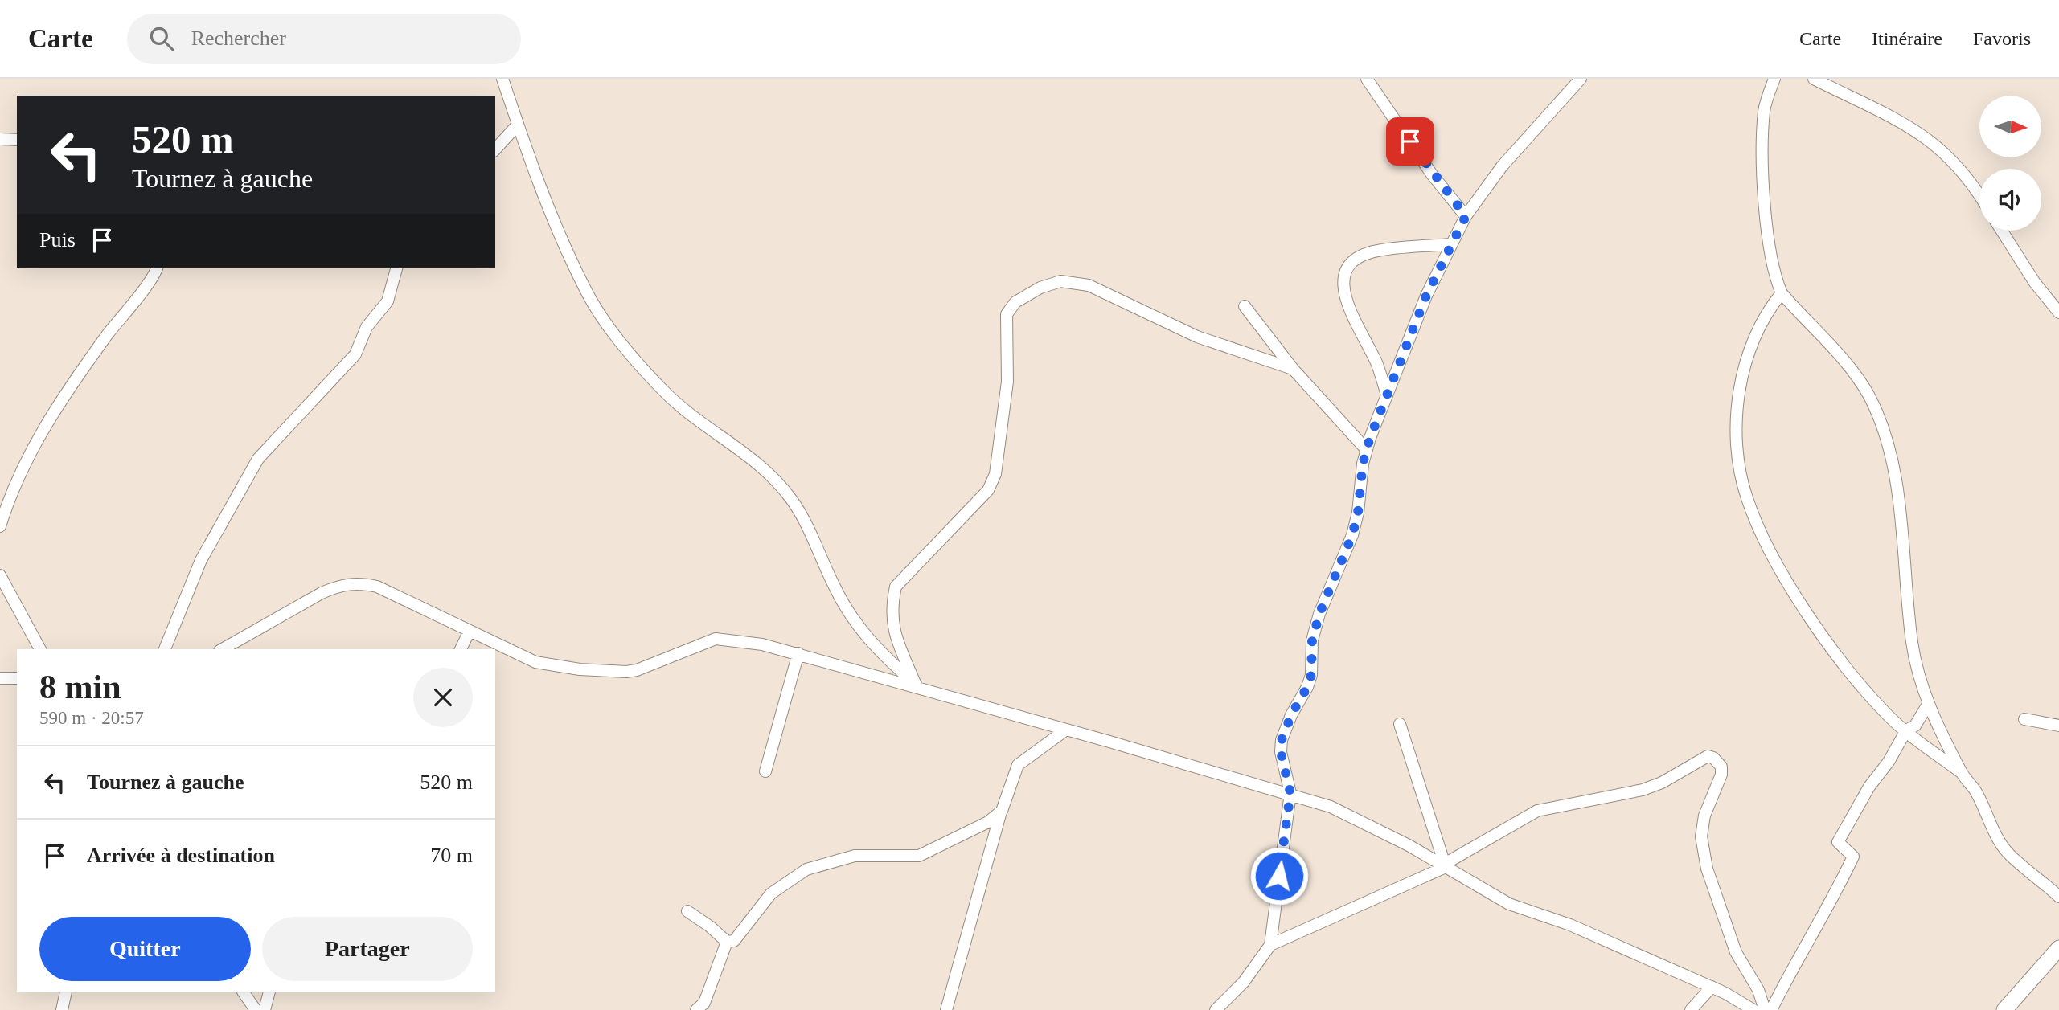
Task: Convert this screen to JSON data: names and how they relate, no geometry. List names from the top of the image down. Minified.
{"north":"right","page":{"header":"Carte","search":"Rechercher","nav":["Carte","Itinéraire","Favoris"],"turn":["520 m","Tournez à gauche"],"then":"Puis","heading":["8 min","590 m · 20:57"],"list":[{"name":"Tournez à gauche","value":"520 m"},{"name":"Arrivée à destination","value":"70 m"}],"buttons":["Quitter","Partager"]}}
